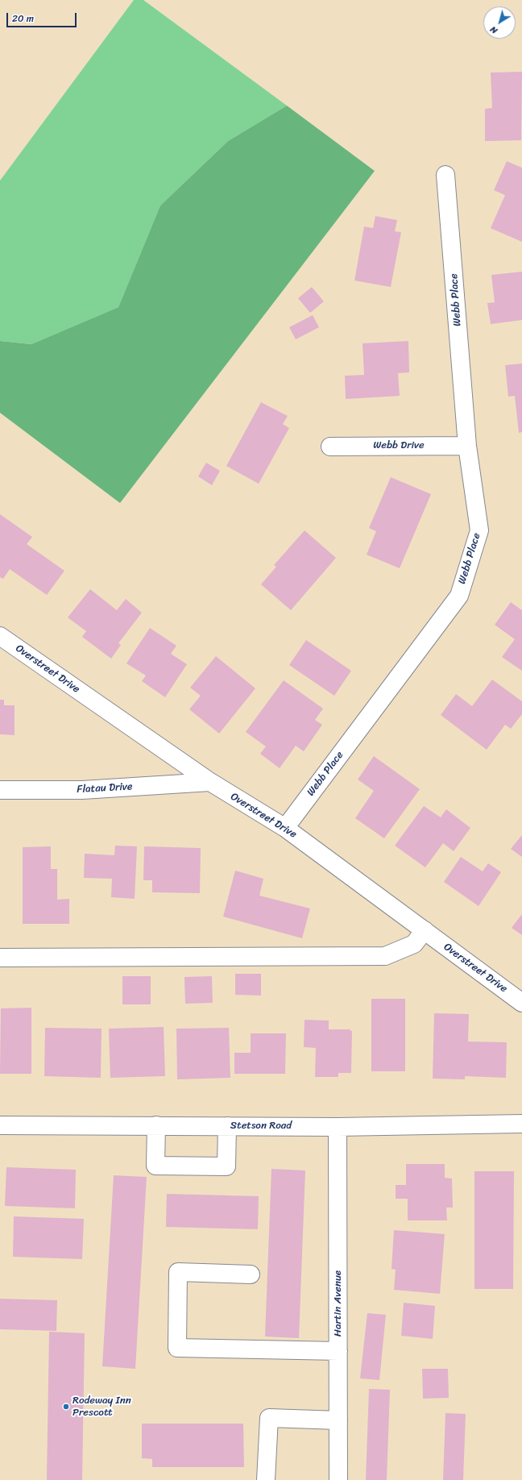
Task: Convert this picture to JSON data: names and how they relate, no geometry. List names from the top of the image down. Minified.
{"streets":{"street":["Webb Place","Webb Drive","Overstreet Drive","Flatau Drive","Stetson Road","Hartin Avenue"]},"crossings":[["Webb Place","Webb Drive"],["Webb Place","Overstreet Drive"],["Overstreet Drive","Flatau Drive"],["Stetson Road","Hartin Avenue"]],"places":["Rodeway Inn Prescott"],"scale_bar":"20 m","north":"bottom left"}
